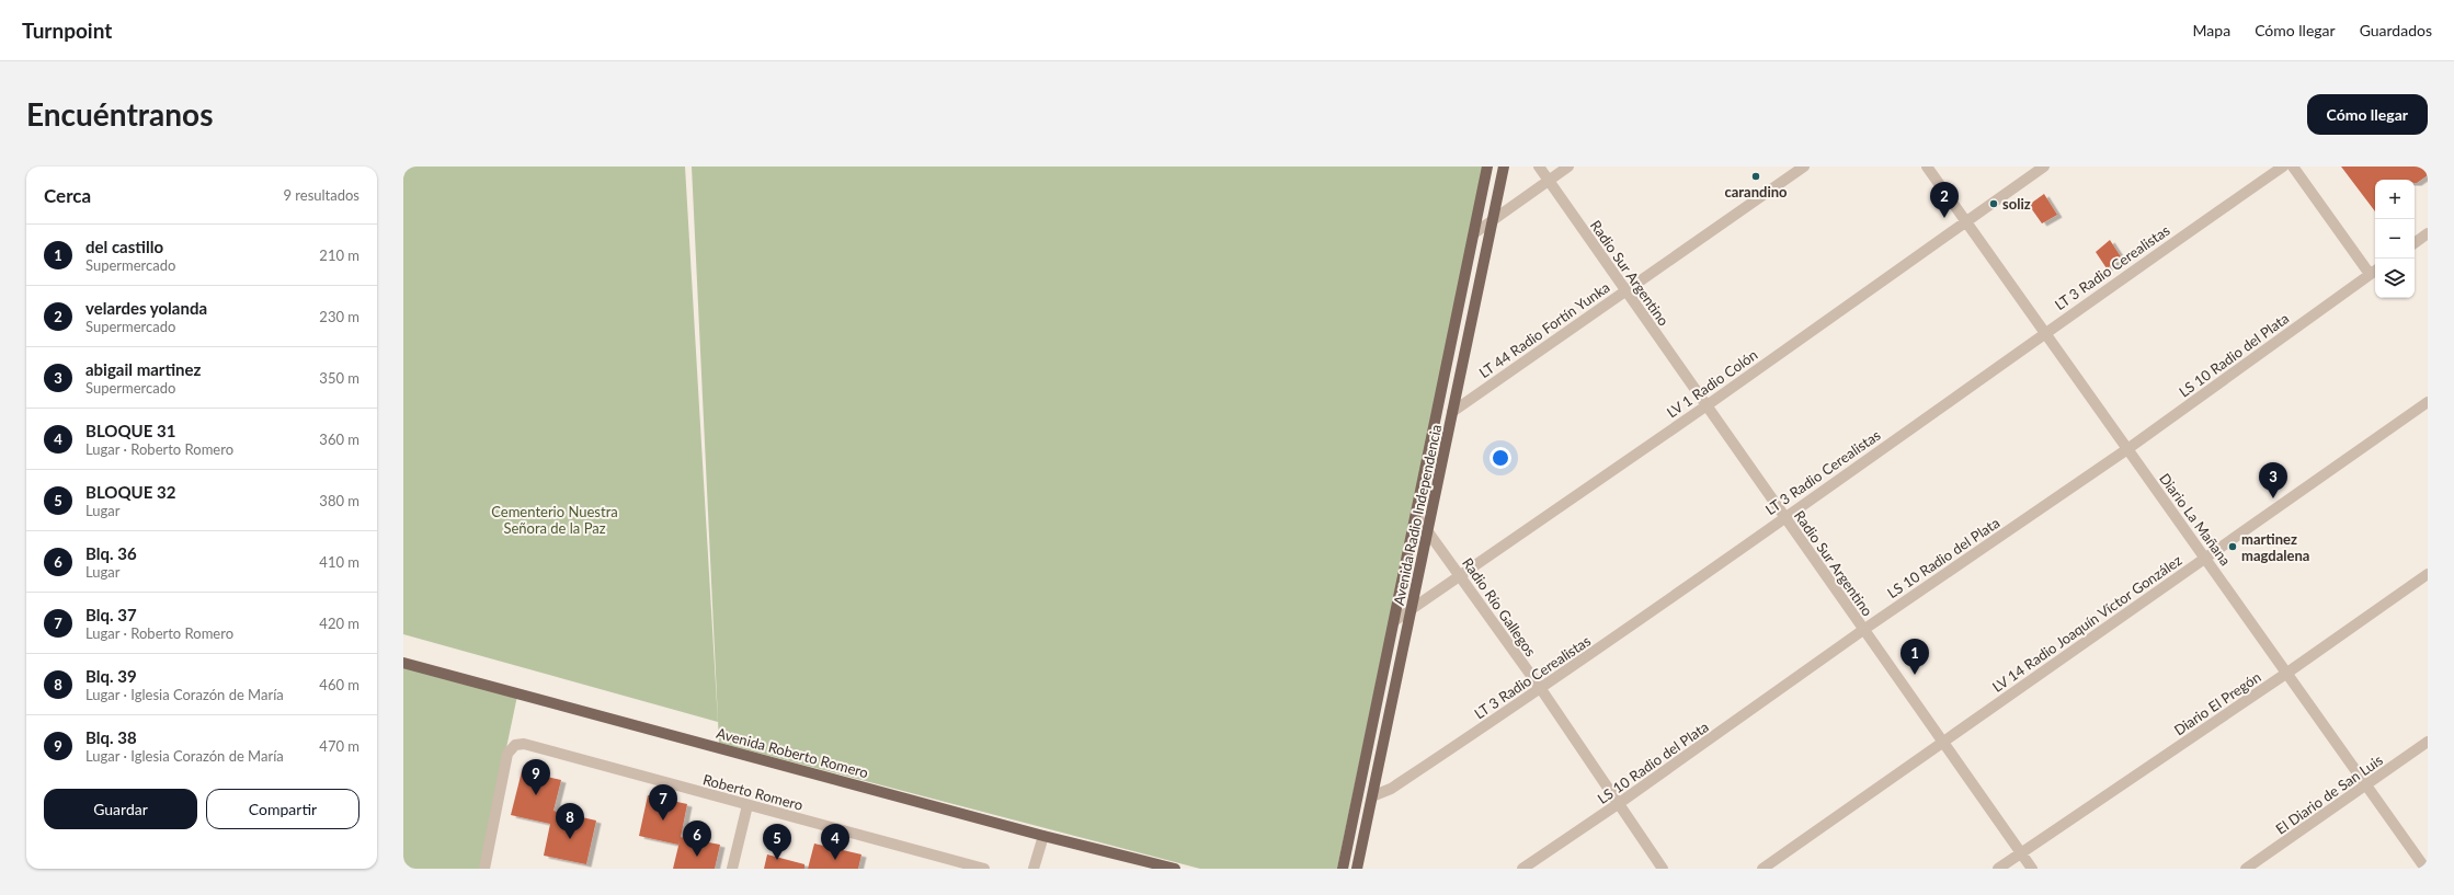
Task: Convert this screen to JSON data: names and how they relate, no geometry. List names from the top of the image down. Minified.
{"streets":{"main road":["Avenida Radio Independencia","Avenida Roberto Romero"],"street":["LT 3 Radio Cerealistas","Radio Sur Argentino","LT 44 Radio Fortín Yunka","LS 10 Radio del Plata","LV 1 Radio Colón","Diario La Mañana","Radio Río Gallegos","LV 14 Radio Joaquín Víctor González","Diario El Pregón","Roberto Romero","El Diario de San Luis"]},"crossings":[["LT 3 Radio Cerealistas","Radio Sur Argentino"],["LT 3 Radio Cerealistas","Avenida Radio Independencia"],["LT 3 Radio Cerealistas","Diario La Mañana"],["LT 3 Radio Cerealistas","Radio Río Gallegos"],["Radio Sur Argentino","LT 44 Radio Fortín Yunka"],["Radio Sur Argentino","LS 10 Radio del Plata"],["Radio Sur Argentino","LV 1 Radio Colón"],["Radio Sur Argentino","LV 14 Radio Joaquín Víctor González"],["Radio Sur Argentino","Diario El Pregón"],["LT 44 Radio Fortín Yunka","Avenida Radio Independencia"],["LS 10 Radio del Plata","Diario La Mañana"],["LS 10 Radio del Plata","Radio Río Gallegos"],["LV 1 Radio Colón","Avenida Radio Independencia"],["LV 1 Radio Colón","Diario La Mañana"],["LV 1 Radio Colón","Radio Río Gallegos"],["Avenida Radio Independencia","Radio Río Gallegos"],["Diario La Mañana","LV 14 Radio Joaquín Víctor González"],["Diario La Mañana","Diario El Pregón"],["Diario La Mañana","El Diario de San Luis"]],"parks":["Cementerio Nuestra Señora de la Paz"],"places":["carandino","soliz","martinez magdalena"],"page":{"header":"Turnpoint","nav":["Mapa","Cómo llegar","Guardados"],"buttons":["Cómo llegar",["Guardar","Compartir"]],"title":"Encuéntranos","heading":["Cerca","9 resultados"],"map_buttons":["+","−"],"pins":["2","3","1","9","7","8","6","4","5"],"list":[{"mark":"1","name":"del castillo","note":"Supermercado","value":"210 m"},{"mark":"2","name":"velardes yolanda","note":"Supermercado","value":"230 m"},{"mark":"3","name":"abigail martinez","note":"Supermercado","value":"350 m"},{"mark":"4","name":"BLOQUE 31","note":"Lugar · Roberto Romero","value":"360 m"},{"mark":"5","name":"BLOQUE 32","note":"Lugar","value":"380 m"},{"mark":"6","name":"Blq. 36","note":"Lugar","value":"410 m"},{"mark":"7","name":"Blq. 37","note":"Lugar · Roberto Romero","value":"420 m"},{"mark":"8","name":"Blq. 39","note":"Lugar · Iglesia Corazón de María","value":"460 m"},{"mark":"9","name":"Blq. 38","note":"Lugar · Iglesia Corazón de María","value":"470 m"}]}}
